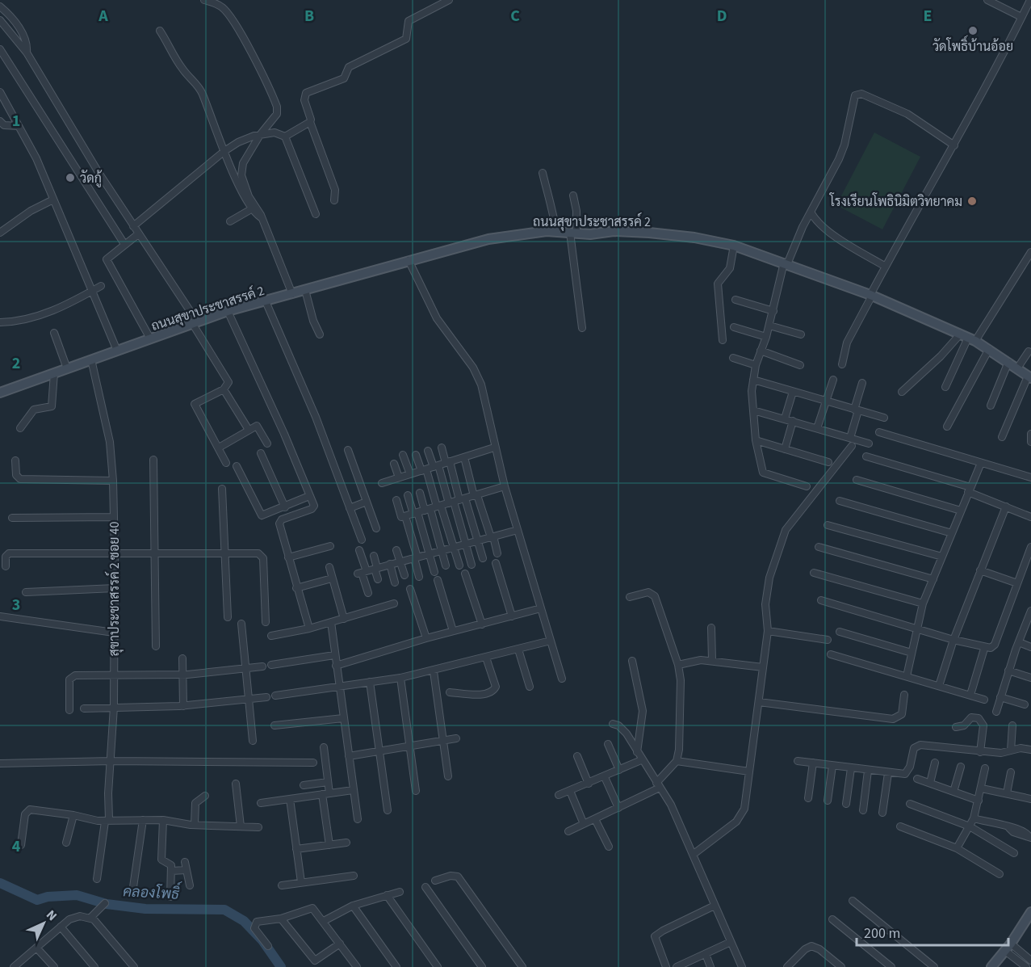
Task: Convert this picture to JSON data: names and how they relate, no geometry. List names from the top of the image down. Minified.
{"streets":{"street":["ถนนสุขาประชาสรรค์ 2","สุขาประชาสรรค์ 2 ซอย 40"]},"crossings":[["ถนนสุขาประชาสรรค์ 2","สุขาประชาสรรค์ 2 ซอย 40"]],"water":["คลองโพธิ์"],"places":["วัดโพธิ์บ้านอ้อย","วัดกู้","โรงเรียนโพธินิมิตวิทยาคม"],"scale_bar":"200 m","north":"top right","grid":{"columns":["A","B","C","D","E"],"rows":["1","2","3","4"]}}
